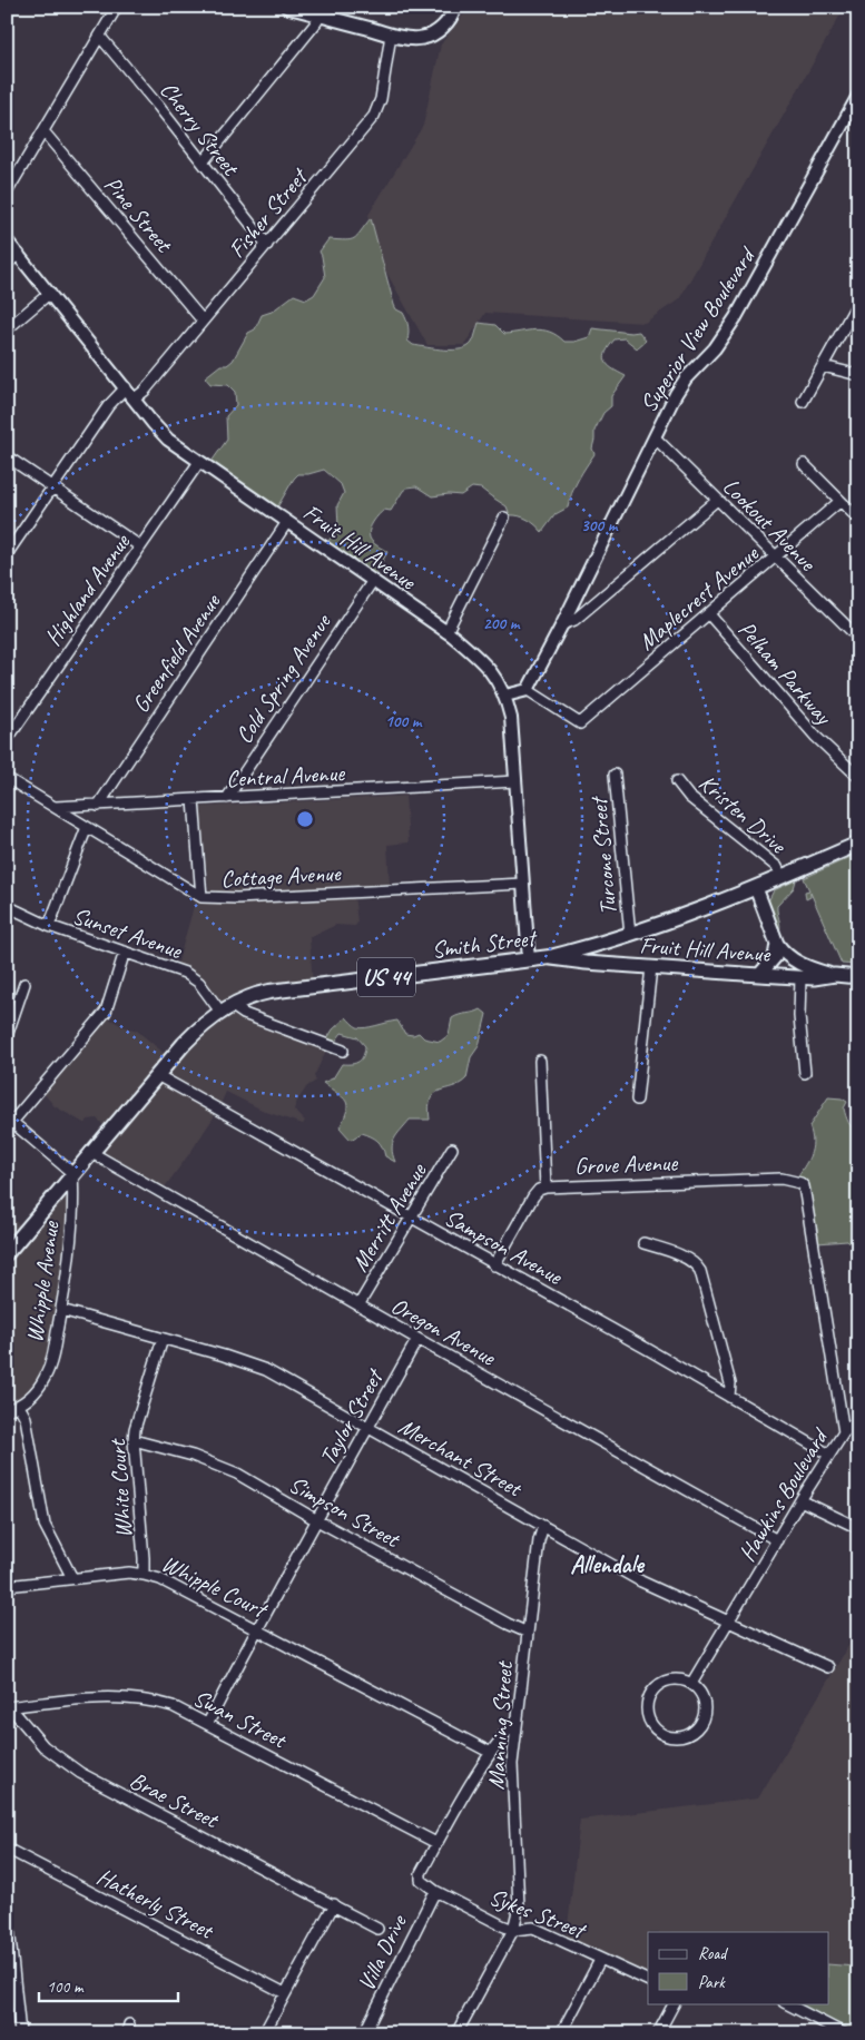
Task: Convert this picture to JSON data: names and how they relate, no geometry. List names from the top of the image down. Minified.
{"streets":{"main road":["Fruit Hill Avenue","Smith Street","US 44"],"street":["Cherry Street","Pine Street","Fisher Street","Superior View Boulevard","Lookout Avenue","Highland Avenue","Maplecrest Avenue","Greenfield Avenue","Pelham Parkway","Cold Spring Avenue","Central Avenue","Kristen Drive","Turcone Street","Cottage Avenue","Sunset Avenue","Grove Avenue","Merritt Avenue","Sampson Avenue","Whipple Avenue","Oregon Avenue","Taylor Street","Merchant Street","White Court","Hawkins Boulevard","Simpson Street","Whipple Court","Swan Street","Manning Street","Brae Street","Hatherly Street","Sykes Street","Villa Drive"]},"crossings":[["Cherry Street","Fisher Street"],["Pine Street","Fisher Street"],["Fisher Street","Fruit Hill Avenue"],["Superior View Boulevard","Lookout Avenue"],["Superior View Boulevard","Maplecrest Avenue"],["Lookout Avenue","Maplecrest Avenue"],["Fruit Hill Avenue","Highland Avenue"],["Fruit Hill Avenue","Greenfield Avenue"],["Fruit Hill Avenue","Cold Spring Avenue"],["Fruit Hill Avenue","Central Avenue"],["Fruit Hill Avenue","Cottage Avenue"],["Fruit Hill Avenue","Smith Street"],["Maplecrest Avenue","Pelham Parkway"],["Greenfield Avenue","Central Avenue"],["Cold Spring Avenue","Central Avenue"],["Central Avenue","Cottage Avenue"],["Kristen Drive","Smith Street"],["Turcone Street","Smith Street"],["Sunset Avenue","Smith Street"],["Smith Street","Sampson Avenue"],["Smith Street","Whipple Avenue"],["Smith Street","Oregon Avenue"],["Grove Avenue","Sampson Avenue"],["Grove Avenue","Hawkins Boulevard"],["Merritt Avenue","Sampson Avenue"],["Merritt Avenue","Oregon Avenue"],["Sampson Avenue","Hawkins Boulevard"],["Whipple Avenue","Merchant Street"],["Oregon Avenue","Taylor Street"],["Oregon Avenue","Hawkins Boulevard"],["Taylor Street","Merchant Street"],["Taylor Street","Simpson Street"],["Taylor Street","Whipple Court"],["Taylor Street","Swan Street"],["Merchant Street","White Court"],["Merchant Street","Hawkins Boulevard"],["Merchant Street","Manning Street"],["White Court","Simpson Street"],["White Court","Whipple Court"],["Simpson Street","Manning Street"],["Swan Street","Brae Street"],["Swan Street","Sykes Street"],["Manning Street","Sykes Street"],["Sykes Street","Villa Drive"]],"districts":["Allendale"],"legend":["Road","Park"],"scale_bar":"100 m","rings":["300 m","200 m","100 m"]}
